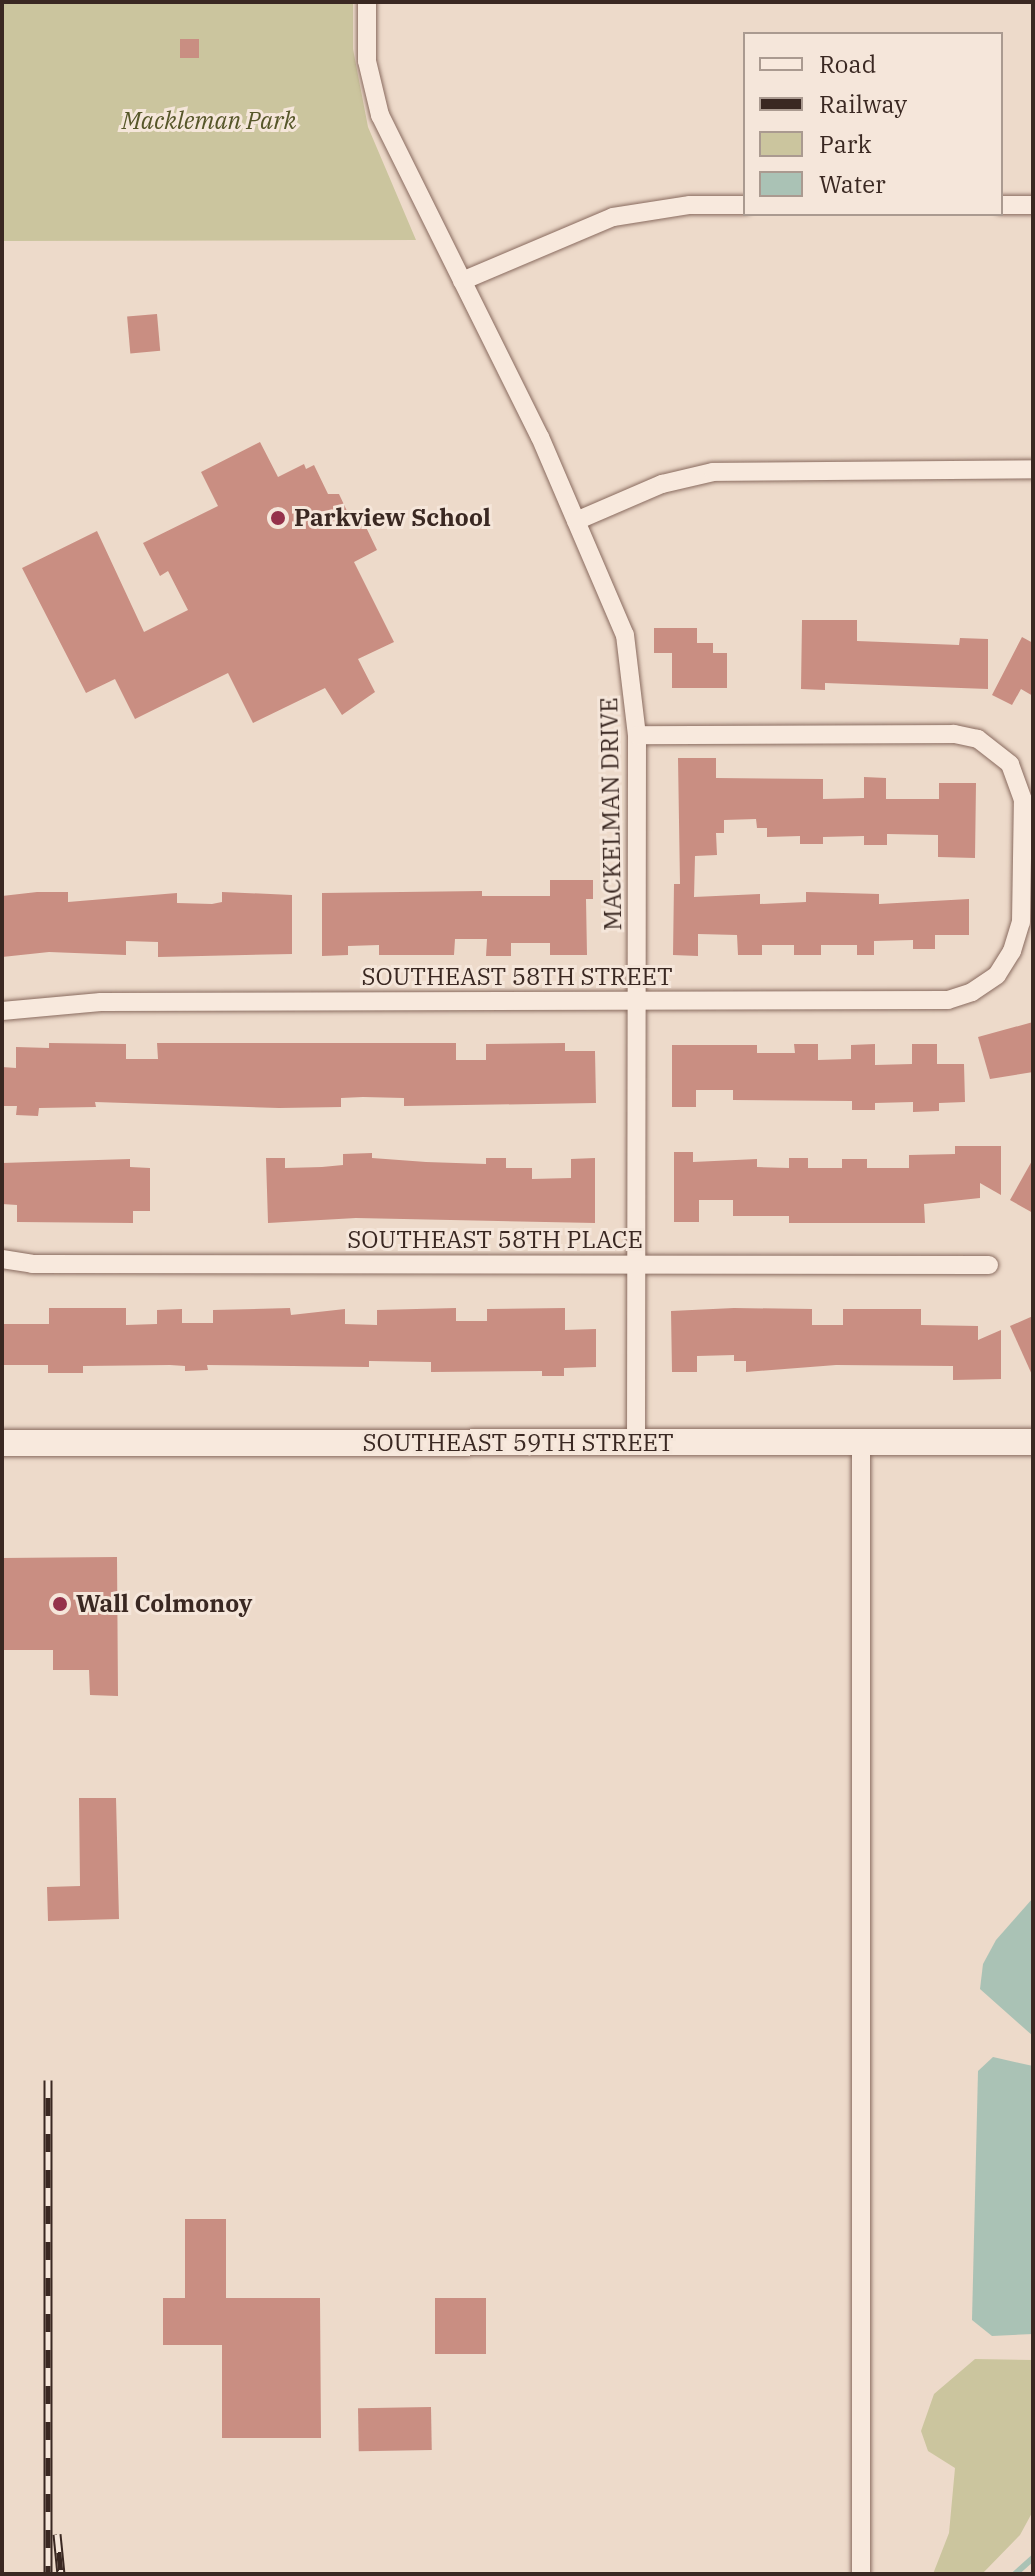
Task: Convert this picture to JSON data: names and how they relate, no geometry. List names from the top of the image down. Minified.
{"streets":{"main road":["SOUTHEAST 59TH STREET"],"street":["MACKELMAN DRIVE","SOUTHEAST 58TH STREET","SOUTHEAST 58TH PLACE"]},"crossings":[["MACKELMAN DRIVE","SOUTHEAST 58TH STREET"],["MACKELMAN DRIVE","SOUTHEAST 58TH PLACE"],["MACKELMAN DRIVE","SOUTHEAST 59TH STREET"]],"parks":["Mackleman Park"],"places":["Parkview School","Wall Colmonoy"],"legend":["Road","Railway","Park","Water"]}
